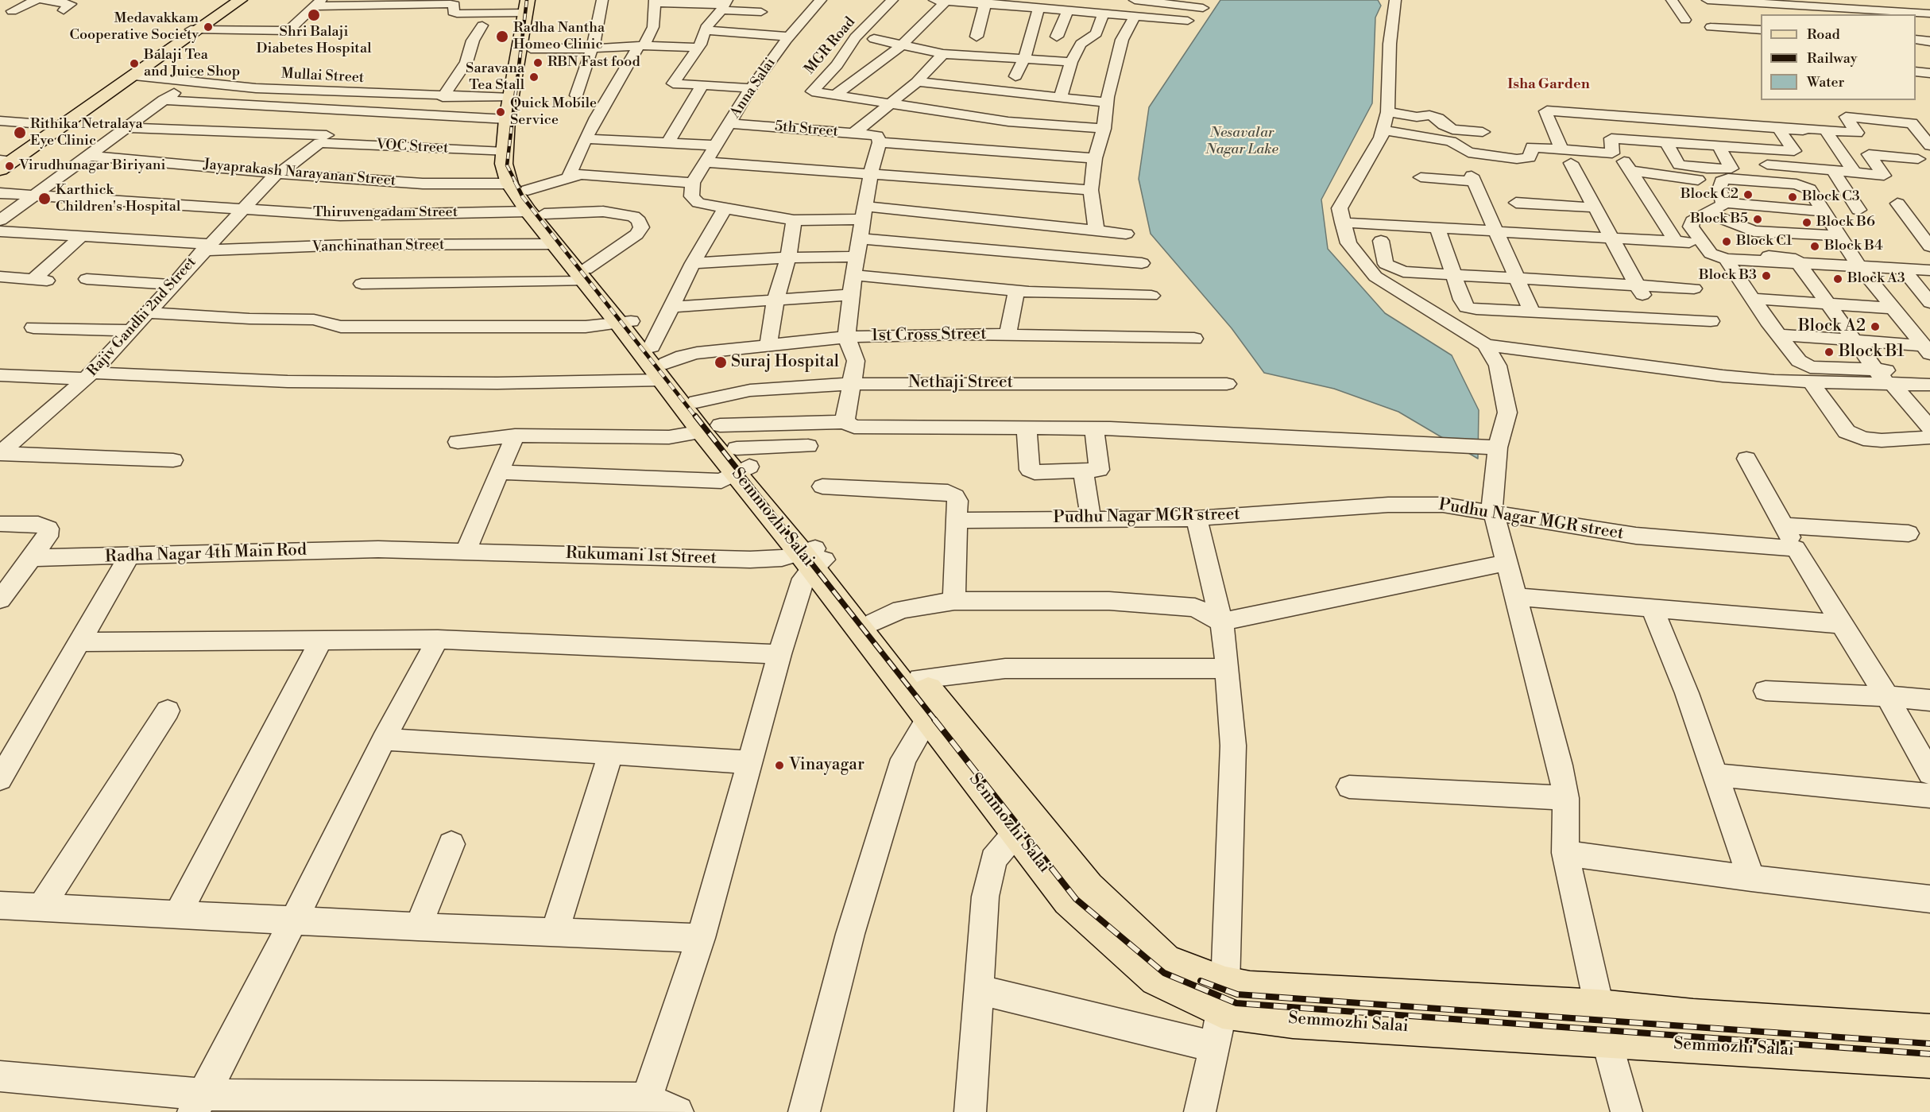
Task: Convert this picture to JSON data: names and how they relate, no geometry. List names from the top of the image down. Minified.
{"streets":{"main road":["Semmozhi Salai"],"street":["MGR Road","Mullai Street","Anna Salai","5th Street","VOC Street","Jayaprakash Narayanan Street","Thiruvengadam Street","Vanchinathan Street","Rajiv Gandhi 2nd Street","1st Cross Street","Nethaji Street","Pudhu Nagar MGR street","Radha Nagar 4th Main Rod","Rukumani 1st Street"]},"crossings":[["Mullai Street","Semmozhi Salai"],["Anna Salai","5th Street"],["VOC Street","Rajiv Gandhi 2nd Street"],["VOC Street","Semmozhi Salai"],["Jayaprakash Narayanan Street","Thiruvengadam Street"],["Jayaprakash Narayanan Street","Rajiv Gandhi 2nd Street"],["Jayaprakash Narayanan Street","Semmozhi Salai"],["Thiruvengadam Street","Rajiv Gandhi 2nd Street"],["Thiruvengadam Street","Semmozhi Salai"],["Vanchinathan Street","Rajiv Gandhi 2nd Street"],["Vanchinathan Street","Semmozhi Salai"],["1st Cross Street","Semmozhi Salai"],["Nethaji Street","Semmozhi Salai"],["Semmozhi Salai","Rukumani 1st Street"],["Radha Nagar 4th Main Rod","Rukumani 1st Street"]],"districts":["Isha Garden"],"water":["Nesavalar Nagar Lake"],"places":["Shri Balaji Diabetes Hospital","Medavakkam Cooperative Society","Radha Nantha Homeo Clinic","RBN Fast food","Balaji Tea and Juice Shop","Saravana Tea Stall","Quick Mobile Service","Rithika Netralaya Eye Clinic","Virudhunagar Biriyani","Block C2","Block C3","Karthick Children's Hospital","Block B5","Block B6","Block C1","Block B4","Block B3","Block A3","Block A2","Block B1","Suraj Hospital","Vinayagar"],"legend":["Road","Railway","Water"]}
